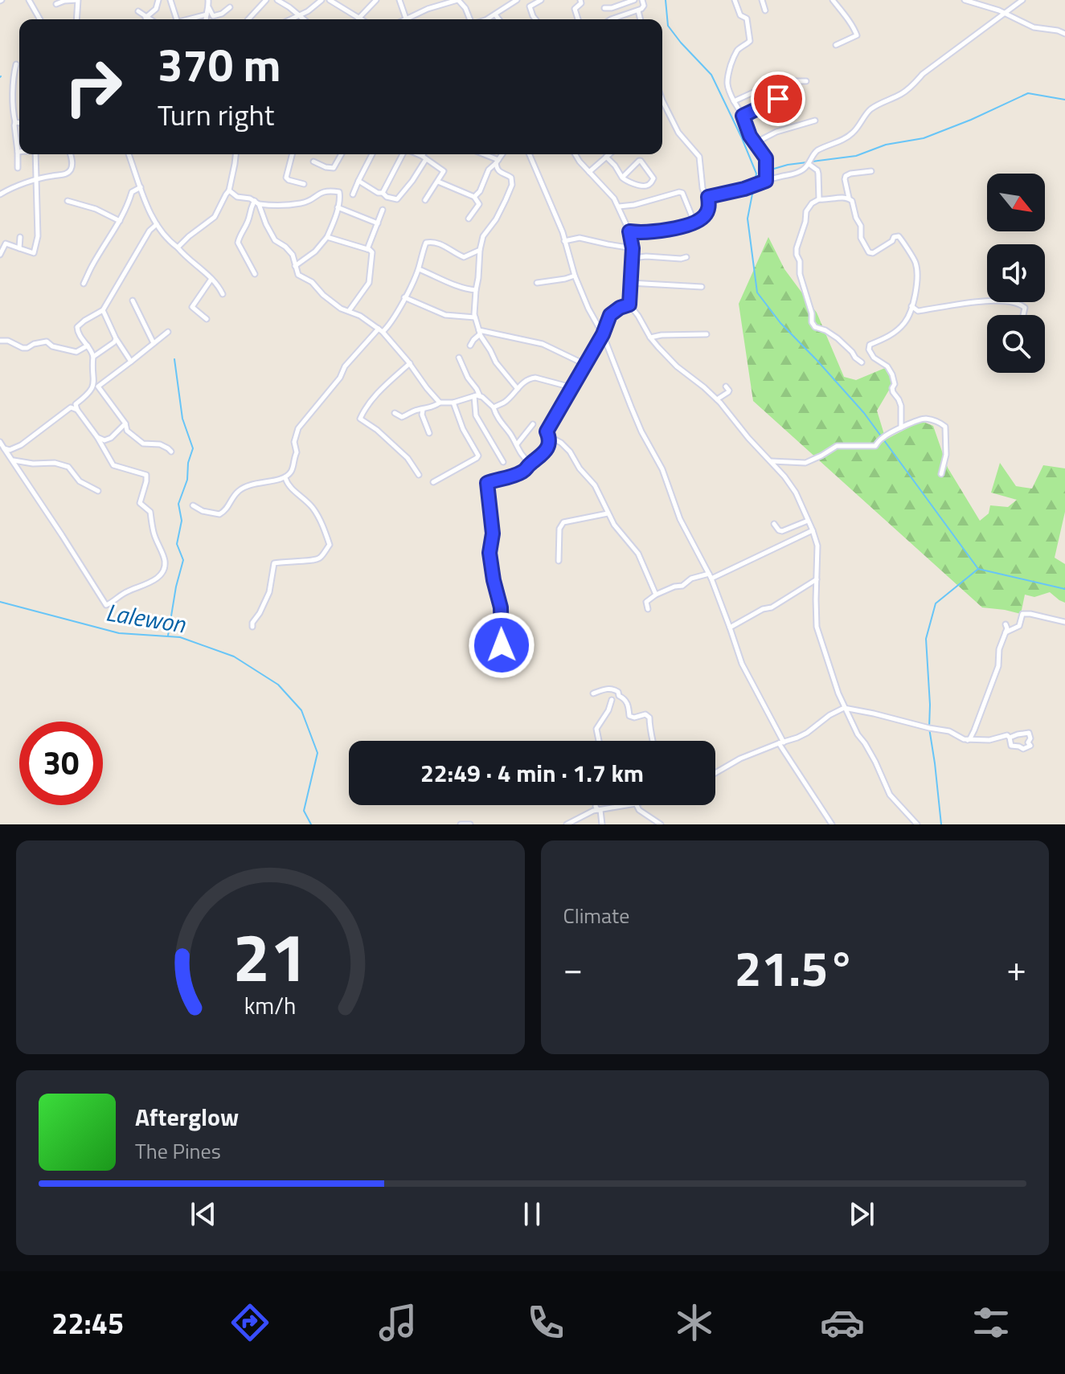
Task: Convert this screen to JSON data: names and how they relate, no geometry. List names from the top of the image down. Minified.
{"water":["Lalewon"],"north":"bottom right","page":{"turn":["370 m","Turn right"],"limit":"30","trip":"22:49 · 4 min · 1.7 km","tile":"Climate","heat":["−","21.5°","+"],"song":["Afterglow","The Pines"],"tabs":"22:45","gauge":["21","km/h"]}}
